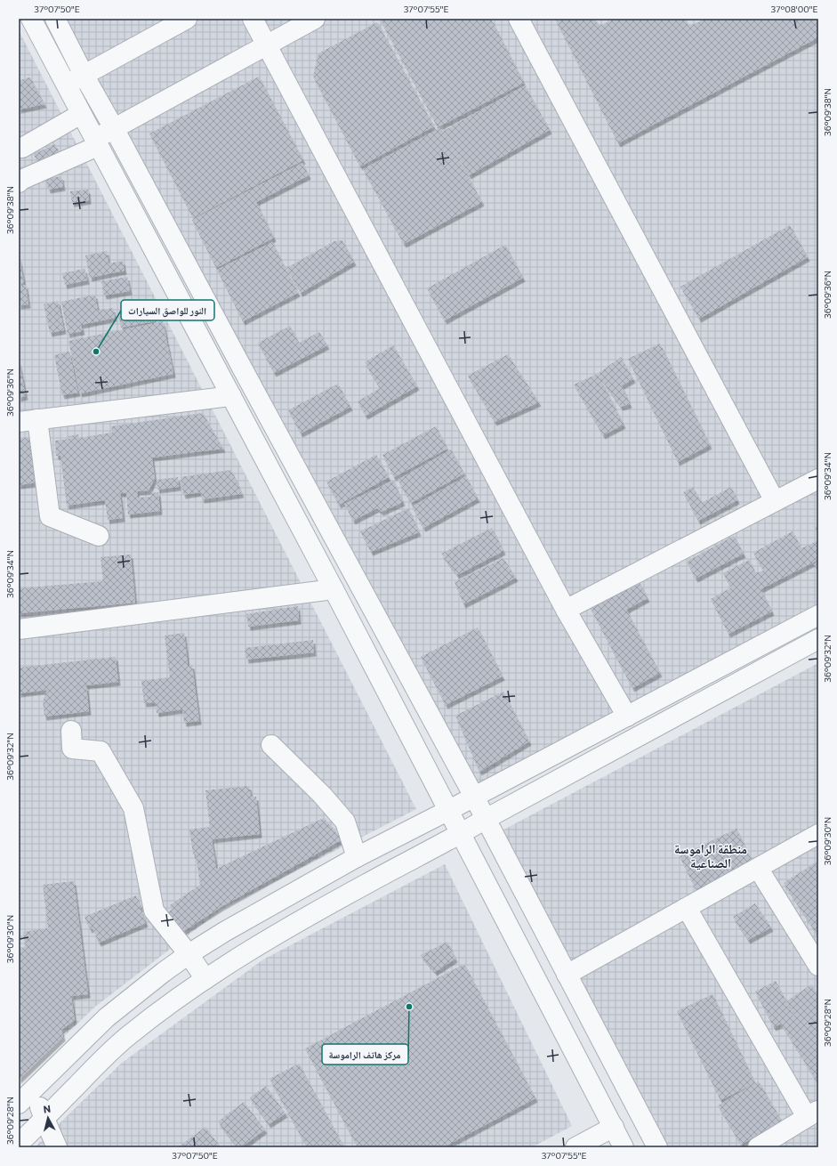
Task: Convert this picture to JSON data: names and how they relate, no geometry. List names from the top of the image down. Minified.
{"districts":["منطقة الراموسة الصناعية"],"places":["النور للواصق السيارات","مركز هاتف الراموسة"],"north":"top","coordinates":["37°07'50\"E","37°07'55\"E","37°08'00\"E","36°09'38\"N","36°09'36\"N","36°09'34\"N","36°09'32\"N","36°09'30\"N","36°09'28\"N"]}
